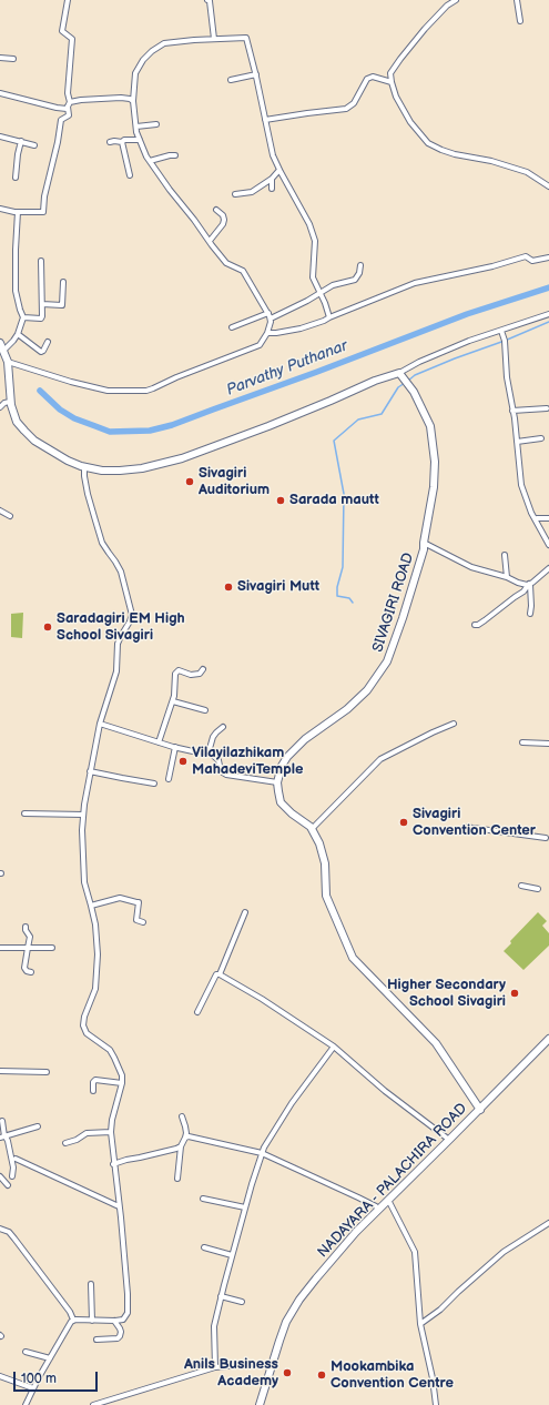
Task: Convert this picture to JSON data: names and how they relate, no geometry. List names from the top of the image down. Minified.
{"streets":{"main road":["SIVAGIRI ROAD","NADAYARA - PALACHIRA ROAD"]},"water":["Parvathy Puthanar"],"places":["Sivagiri Auditorium","Sarada mautt","Sivagiri Mutt","Saradagiri EM High School Sivagiri","Vilayilazhikam MahadeviTemple","Sivagiri Convention Center","Higher Secondary School Sivagiri","Anils Business Academy","Mookambika Convention Centre"],"scale_bar":"100 m"}
